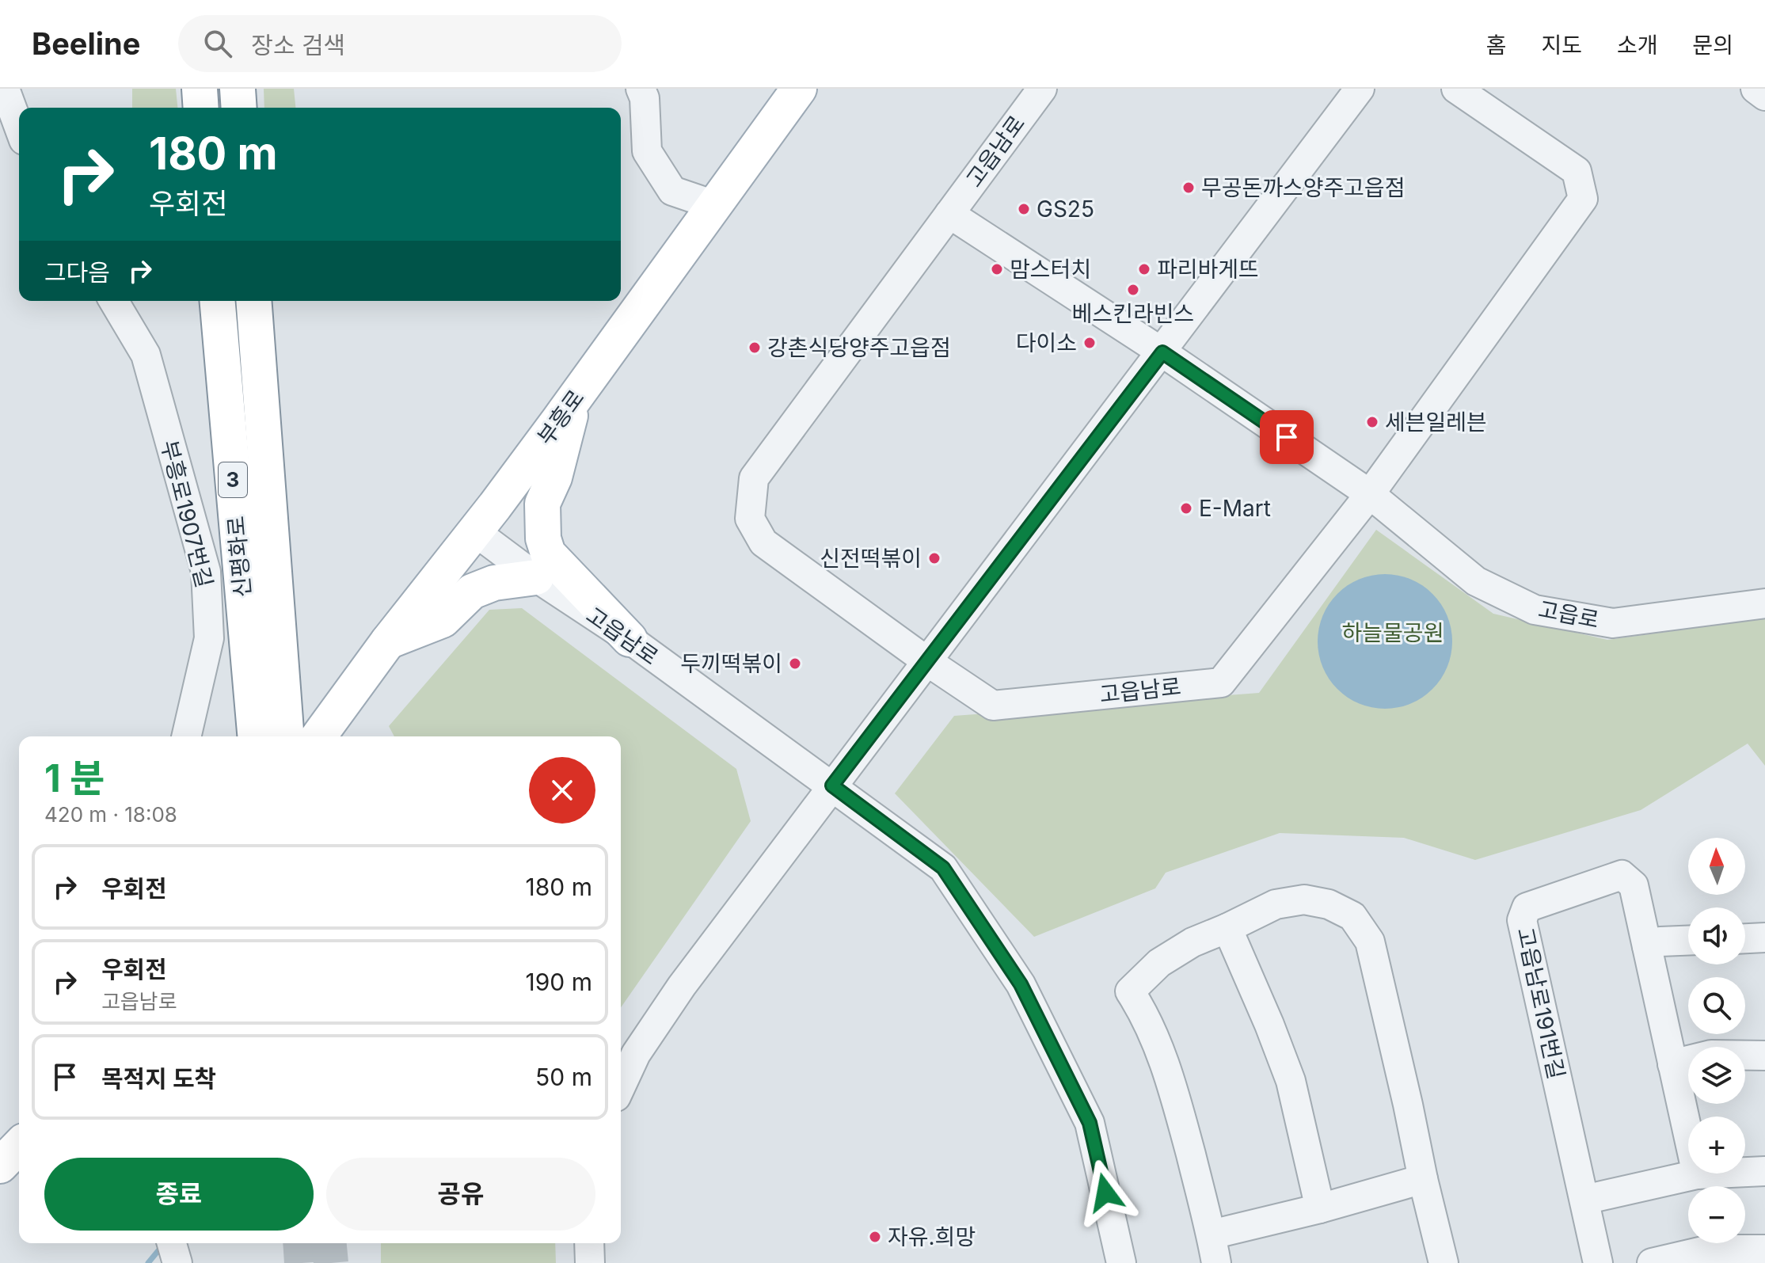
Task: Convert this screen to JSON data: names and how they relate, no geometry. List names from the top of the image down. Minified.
{"streets":{"main road":["부흥로","3","신평화로"],"street":["고읍남로","부흥로1907번길","고읍로","고읍남로191번길"]},"crossings":[["고읍남로","부흥로"],["고읍남로","고읍로"]],"parks":["하늘물공원"],"places":["무공돈까스양주고읍점","GS25","맘스터치","파리바게뜨","베스킨라빈스","다이소","강촌식당양주고읍점","세븐일레븐","E-Mart","신전떡볶이","두끼떡볶이","자유.희망"],"north":"top","page":{"header":"Beeline","search":"장소 검색","nav":["홈","지도","소개","문의"],"turn":["180 m","우회전"],"then":"그다음","heading":["1 분","420 m · 18:08"],"map_buttons":["+","−"],"list":[{"name":"우회전","value":"180 m"},{"name":"우회전","note":"고읍남로","value":"190 m"},{"name":"목적지 도착","value":"50 m"}],"buttons":["종료","공유"]}}
